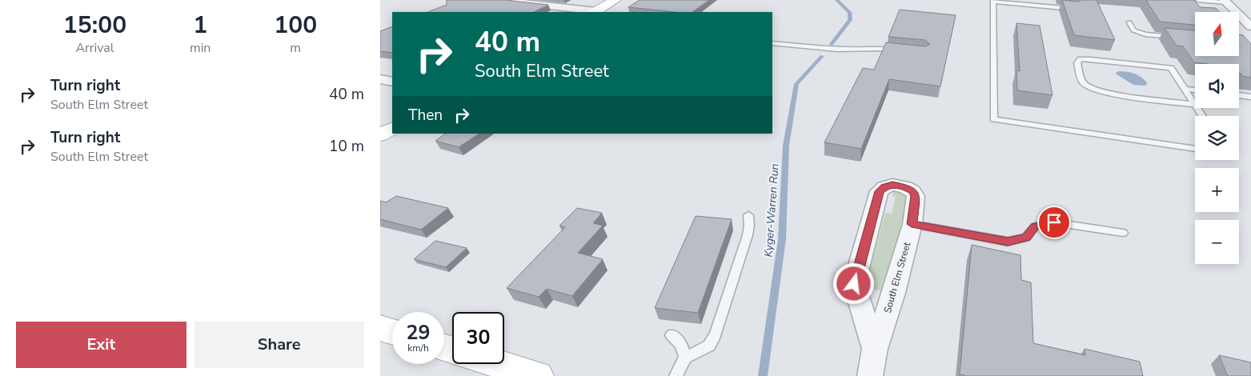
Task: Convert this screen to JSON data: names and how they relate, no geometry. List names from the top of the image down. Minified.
{"streets":{"street":["South Elm Street"]},"water":["Kyger-Warren Run"],"north":"top","page":{"eta":["15:00","Arrival","1","min","100","m"],"map_buttons":["+","−"],"turn":["40 m","South Elm Street"],"list":[{"name":"Turn right","note":"South Elm Street","value":"40 m"},{"name":"Turn right","note":"South Elm Street","value":"10 m"}],"then":"Then","speed":"29 km/h","limit":"30","buttons":["Exit","Share"]}}
